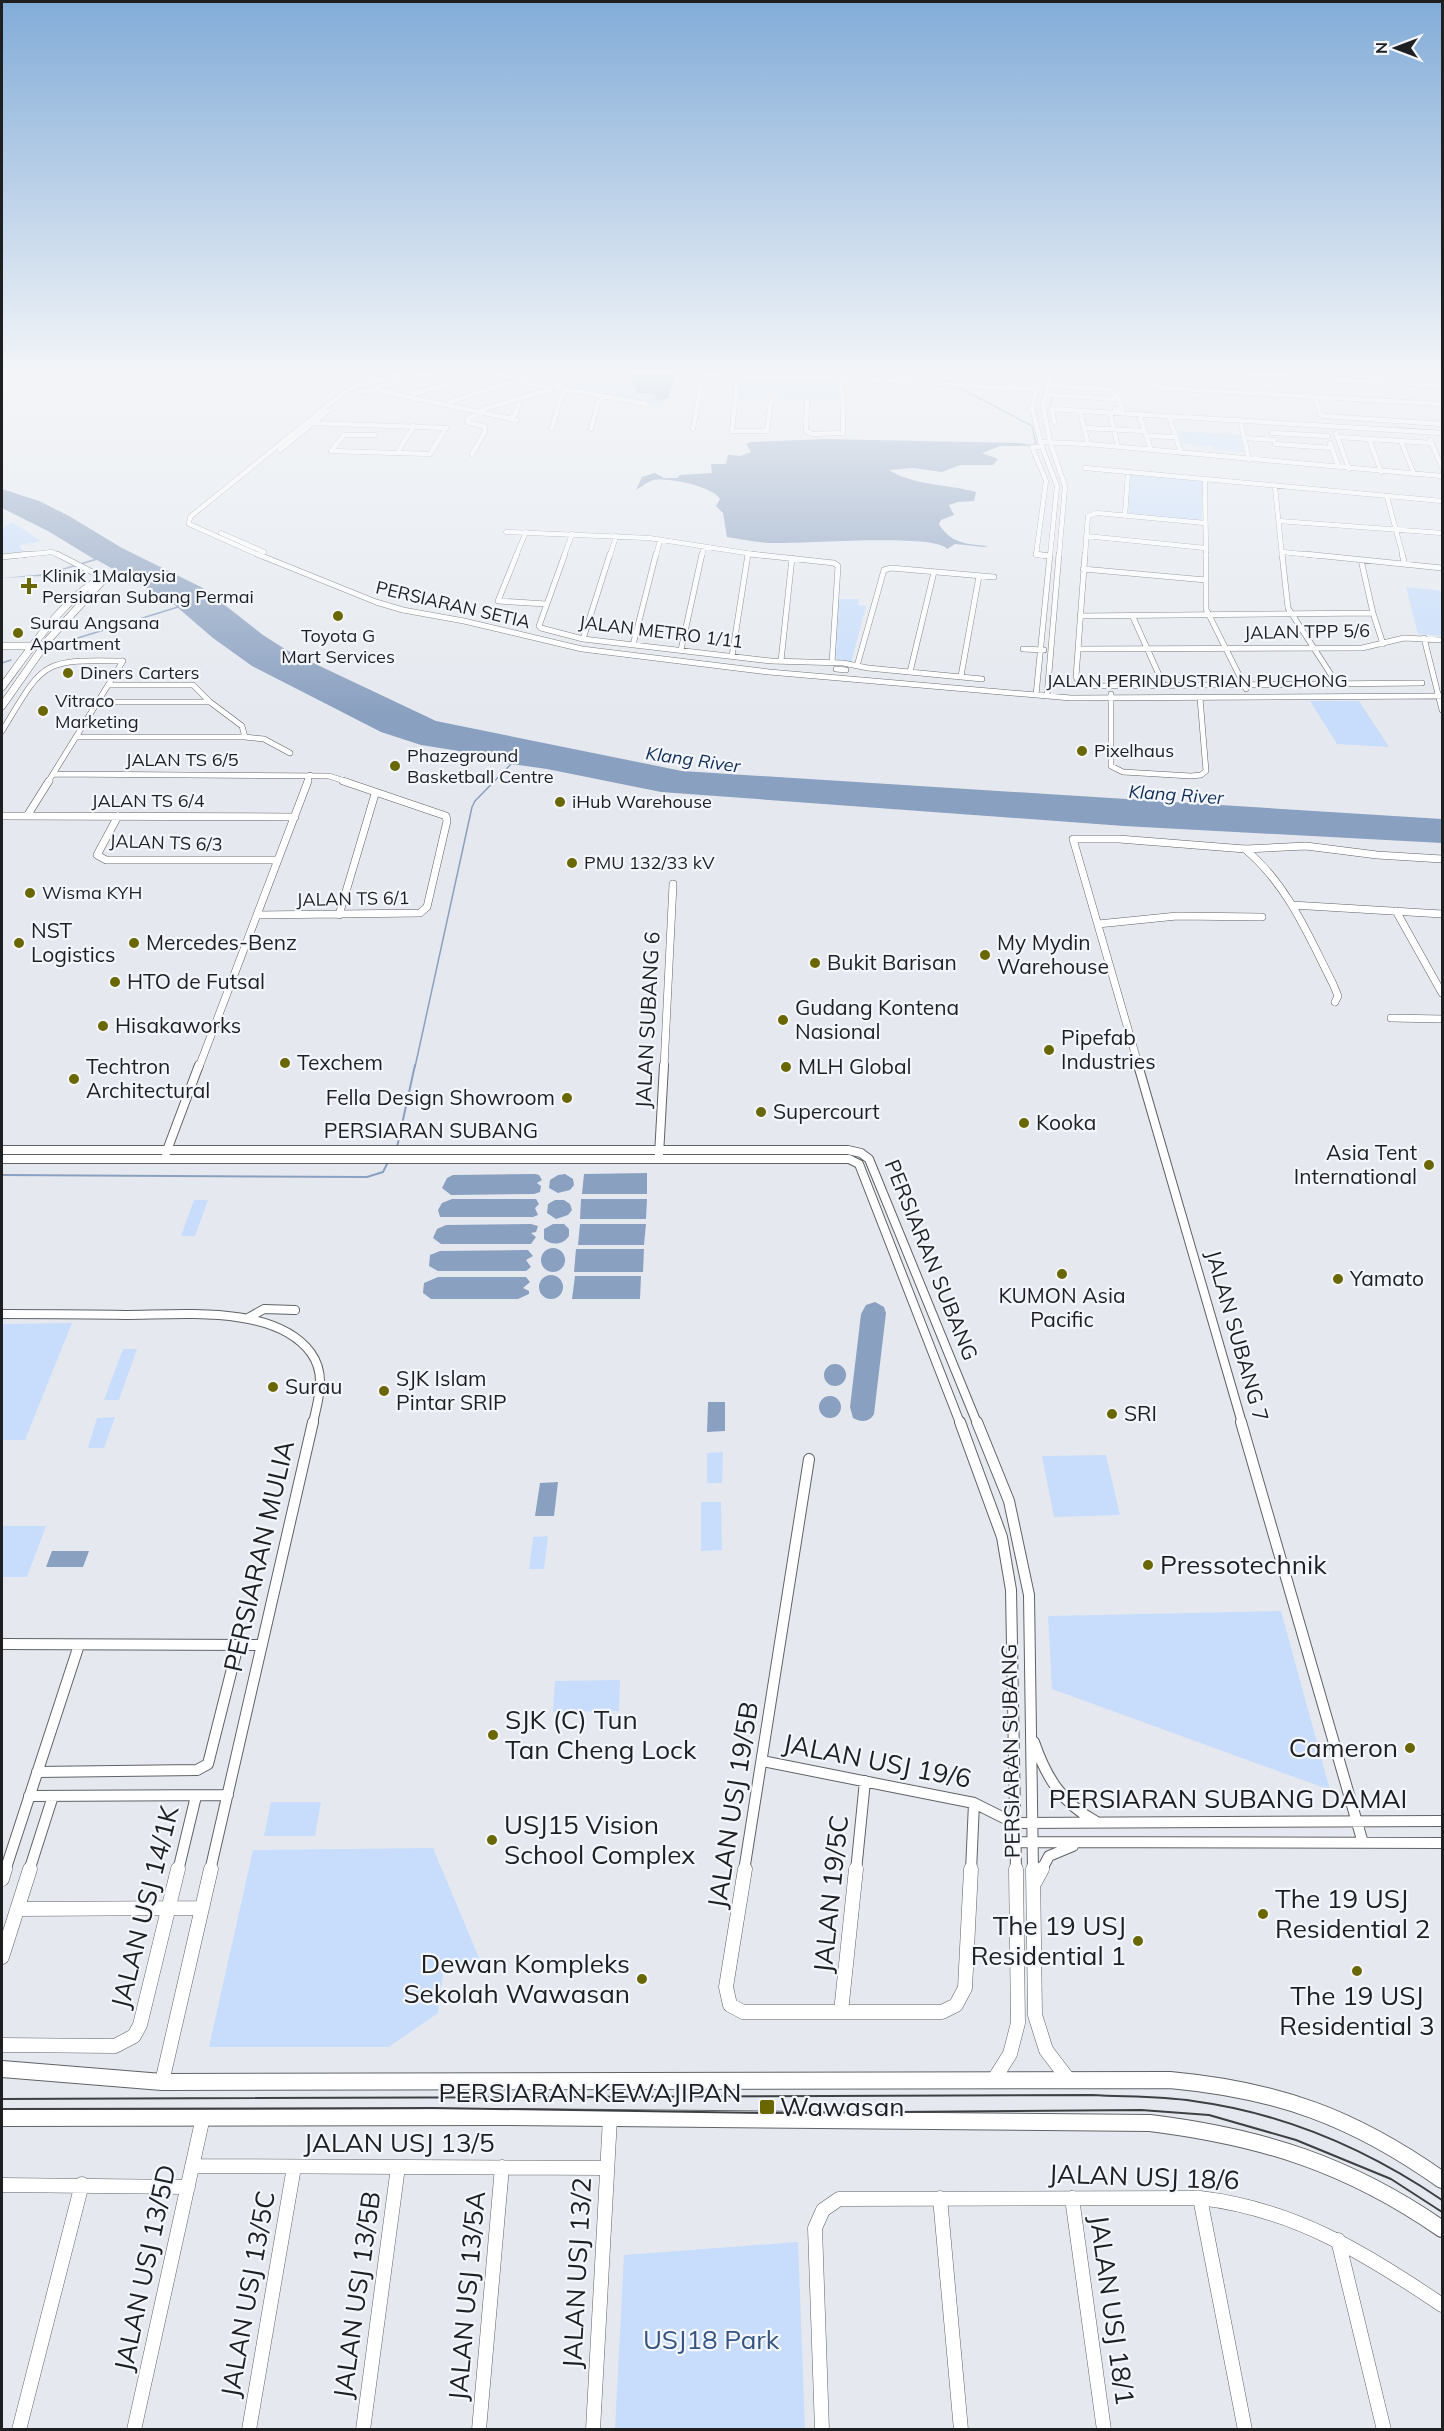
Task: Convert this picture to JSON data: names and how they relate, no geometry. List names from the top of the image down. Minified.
{"streets":{"main road":["PERSIARAN KEWAJIPAN"],"street":["PERSIARAN SETIA","JALAN METRO 1/11","JALAN TPP 5/6","JALAN PERINDUSTRIAN PUCHONG","JALAN TS 6/5","JALAN TS 6/4","JALAN TS 6/3","JALAN TS 6/1","JALAN SUBANG 6","PERSIARAN SUBANG","JALAN SUBANG 7","PERSIARAN MULIA","JALAN USJ 19/6","PERSIARAN SUBANG DAMAI","JALAN USJ 19/5B","JALAN 19/5C","JALAN USJ 14/1K","JALAN USJ 13/5","JALAN USJ 18/6","JALAN USJ 13/5D","JALAN USJ 13/2","JALAN USJ 13/5C","JALAN USJ 13/5B","JALAN USJ 13/5A","JALAN USJ 18/1"]},"crossings":[["PERSIARAN SETIA","JALAN METRO 1/11"],["PERSIARAN SETIA","JALAN PERINDUSTRIAN PUCHONG"],["JALAN METRO 1/11","JALAN PERINDUSTRIAN PUCHONG"],["JALAN TS 6/5","JALAN TS 6/1"],["JALAN TS 6/4","JALAN TS 6/3"],["JALAN SUBANG 6","PERSIARAN SUBANG"],["PERSIARAN SUBANG","JALAN USJ 19/6"],["PERSIARAN SUBANG","PERSIARAN SUBANG DAMAI"],["PERSIARAN SUBANG","PERSIARAN KEWAJIPAN"],["JALAN SUBANG 7","PERSIARAN SUBANG DAMAI"],["PERSIARAN MULIA","PERSIARAN KEWAJIPAN"],["JALAN USJ 19/6","PERSIARAN SUBANG DAMAI"],["JALAN USJ 19/6","JALAN USJ 19/5B"],["JALAN USJ 19/6","JALAN 19/5C"],["JALAN USJ 19/5B","JALAN 19/5C"],["PERSIARAN KEWAJIPAN","JALAN USJ 13/5D"],["PERSIARAN KEWAJIPAN","JALAN USJ 13/2"],["JALAN USJ 13/5","JALAN USJ 13/5D"],["JALAN USJ 13/5","JALAN USJ 13/2"],["JALAN USJ 13/5","JALAN USJ 13/5C"],["JALAN USJ 13/5","JALAN USJ 13/5B"],["JALAN USJ 13/5","JALAN USJ 13/5A"],["JALAN USJ 18/6","JALAN USJ 18/1"]],"water":["Klang River"],"parks":["USJ18 Park"],"places":{"health":["Klinik 1Malaysia Persiaran Subang Permai"],"other":["Toyota G Mart Services","Surau Angsana Apartment","Diners Carters","Vitraco Marketing","Pixelhaus","Phazeground Basketball Centre","iHub Warehouse","PMU 132/33 kV","Wisma KYH","NST Logistics","Mercedes-Benz","My Mydin Warehouse","Bukit Barisan","HTO de Futsal","Gudang Kontena Nasional","Hisakaworks","Pipefab Industries","Texchem","MLH Global","Techtron Architectural","Fella Design Showroom","Supercourt","Kooka","Asia Tent International","KUMON Asia Pacific","Yamato","Surau","SJK Islam Pintar SRIP","SRI","Pressotechnik","SJK (C) Tun Tan Cheng Lock","Cameron","USJ15 Vision School Complex","The 19 USJ Residential 2","The 19 USJ Residential 1","The 19 USJ Residential 3","Dewan Kompleks Sekolah Wawasan"],"transit":["Wawasan"]},"north":"left"}
